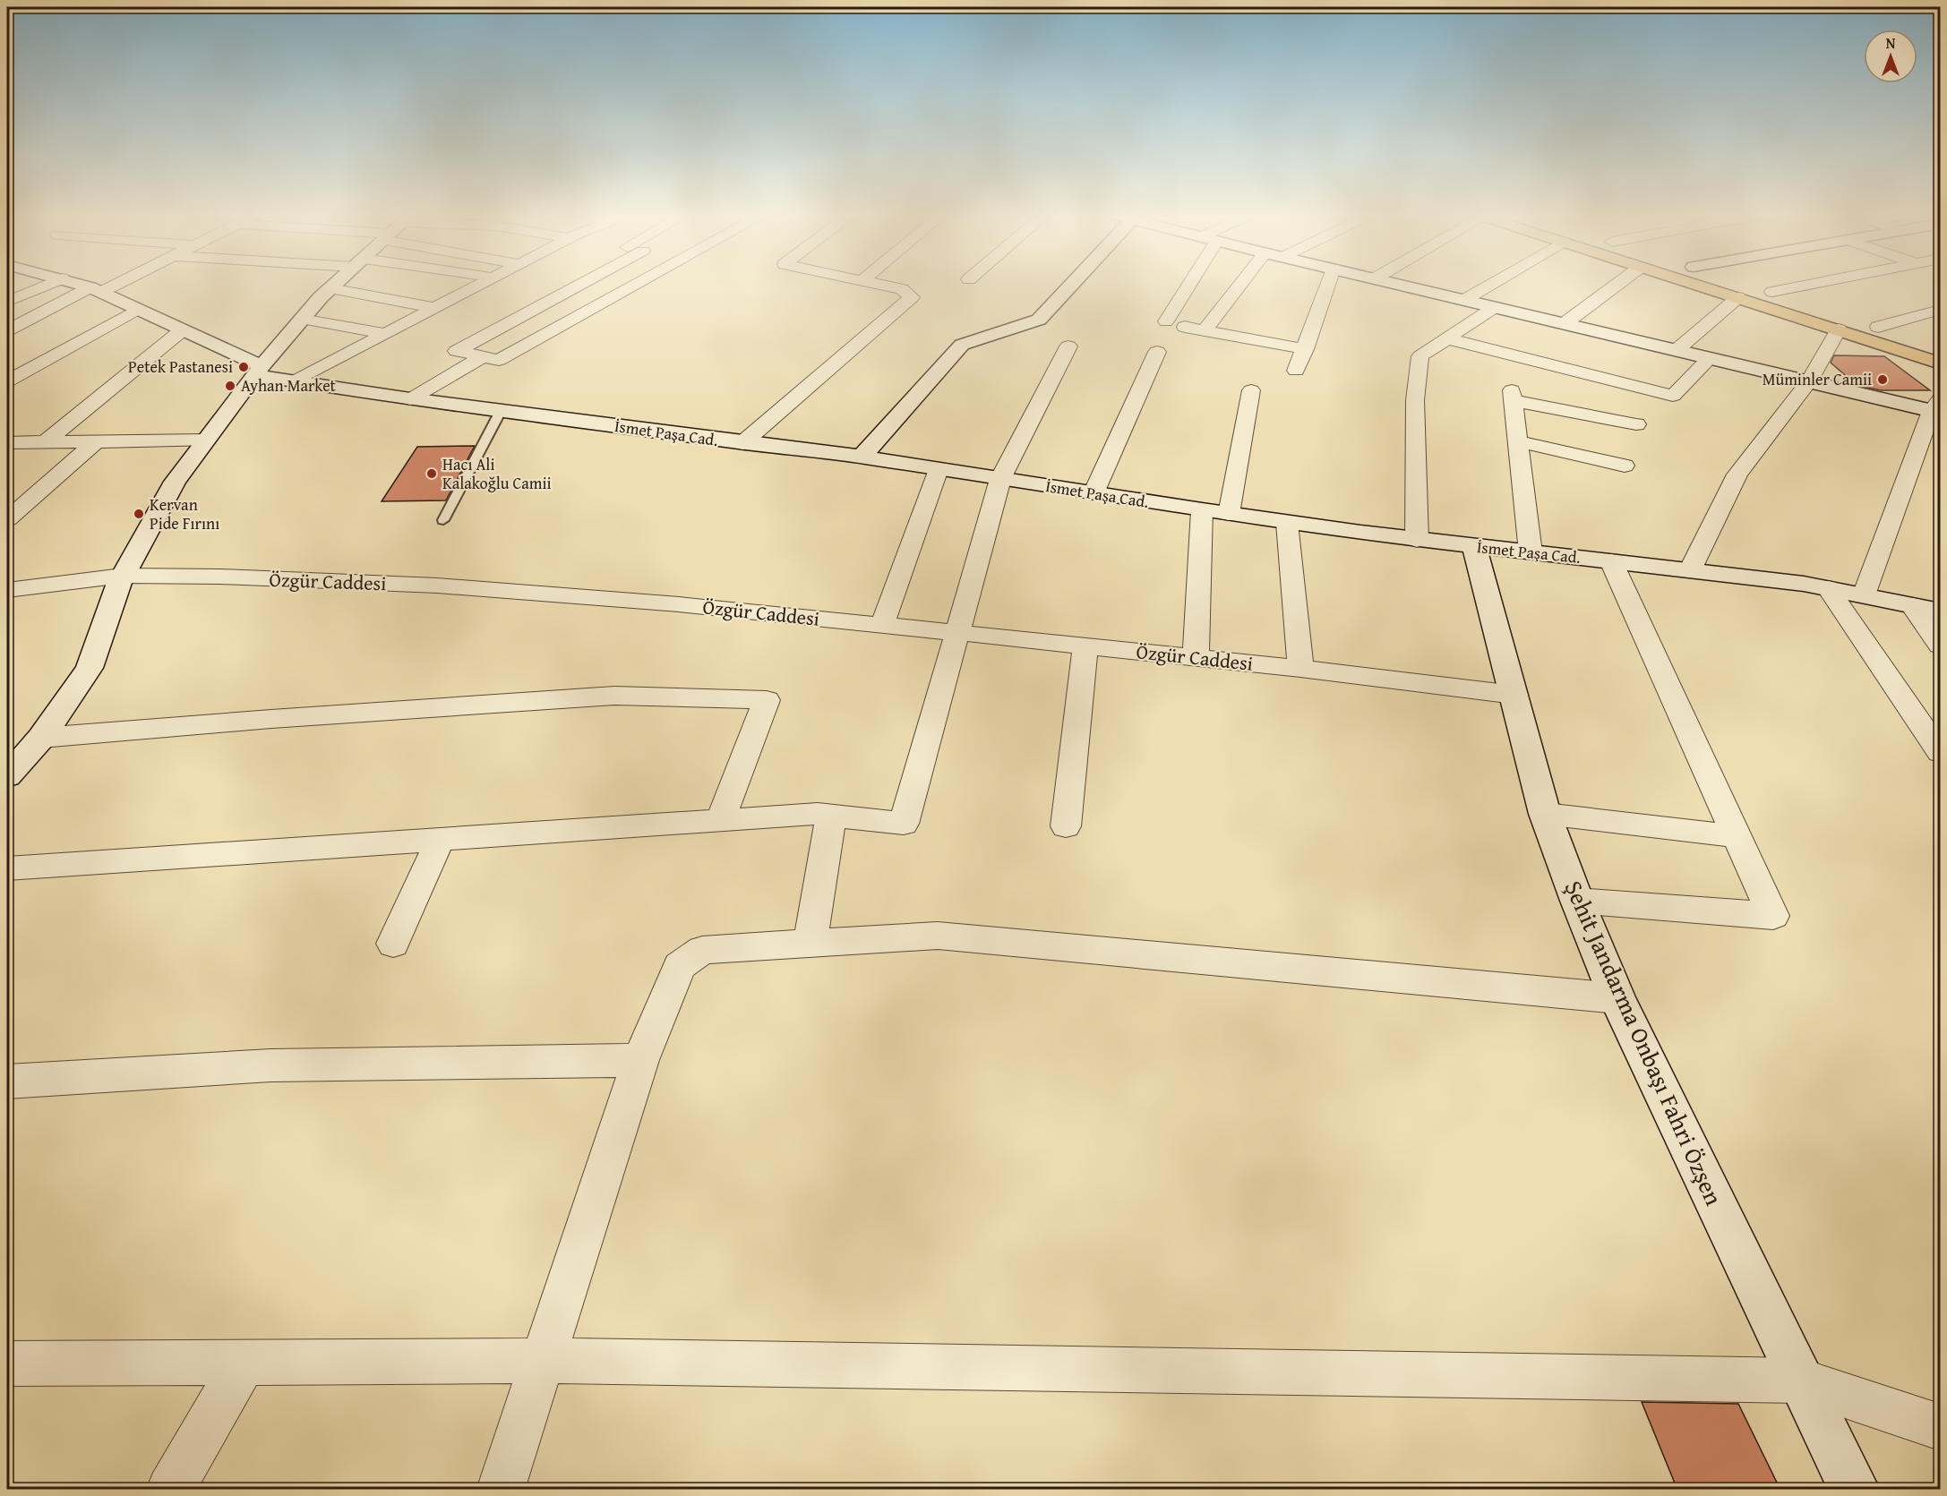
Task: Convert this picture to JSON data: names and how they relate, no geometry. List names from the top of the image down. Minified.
{"streets":{"main road":["İsmet Paşa Cad.","Şehit Jandarma Onbaşı Fahri Özşen"],"street":["Özgür Caddesi"]},"crossings":[["İsmet Paşa Cad.","Şehit Jandarma Onbaşı Fahri Özşen"],["Özgür Caddesi","Şehit Jandarma Onbaşı Fahri Özşen"]],"places":["Petek Pastanesi","Müminler Camii","Ayhan Market","Hacı Ali Kalakoğlu Camii","Kervan Pide Fırını"],"north":"top"}
